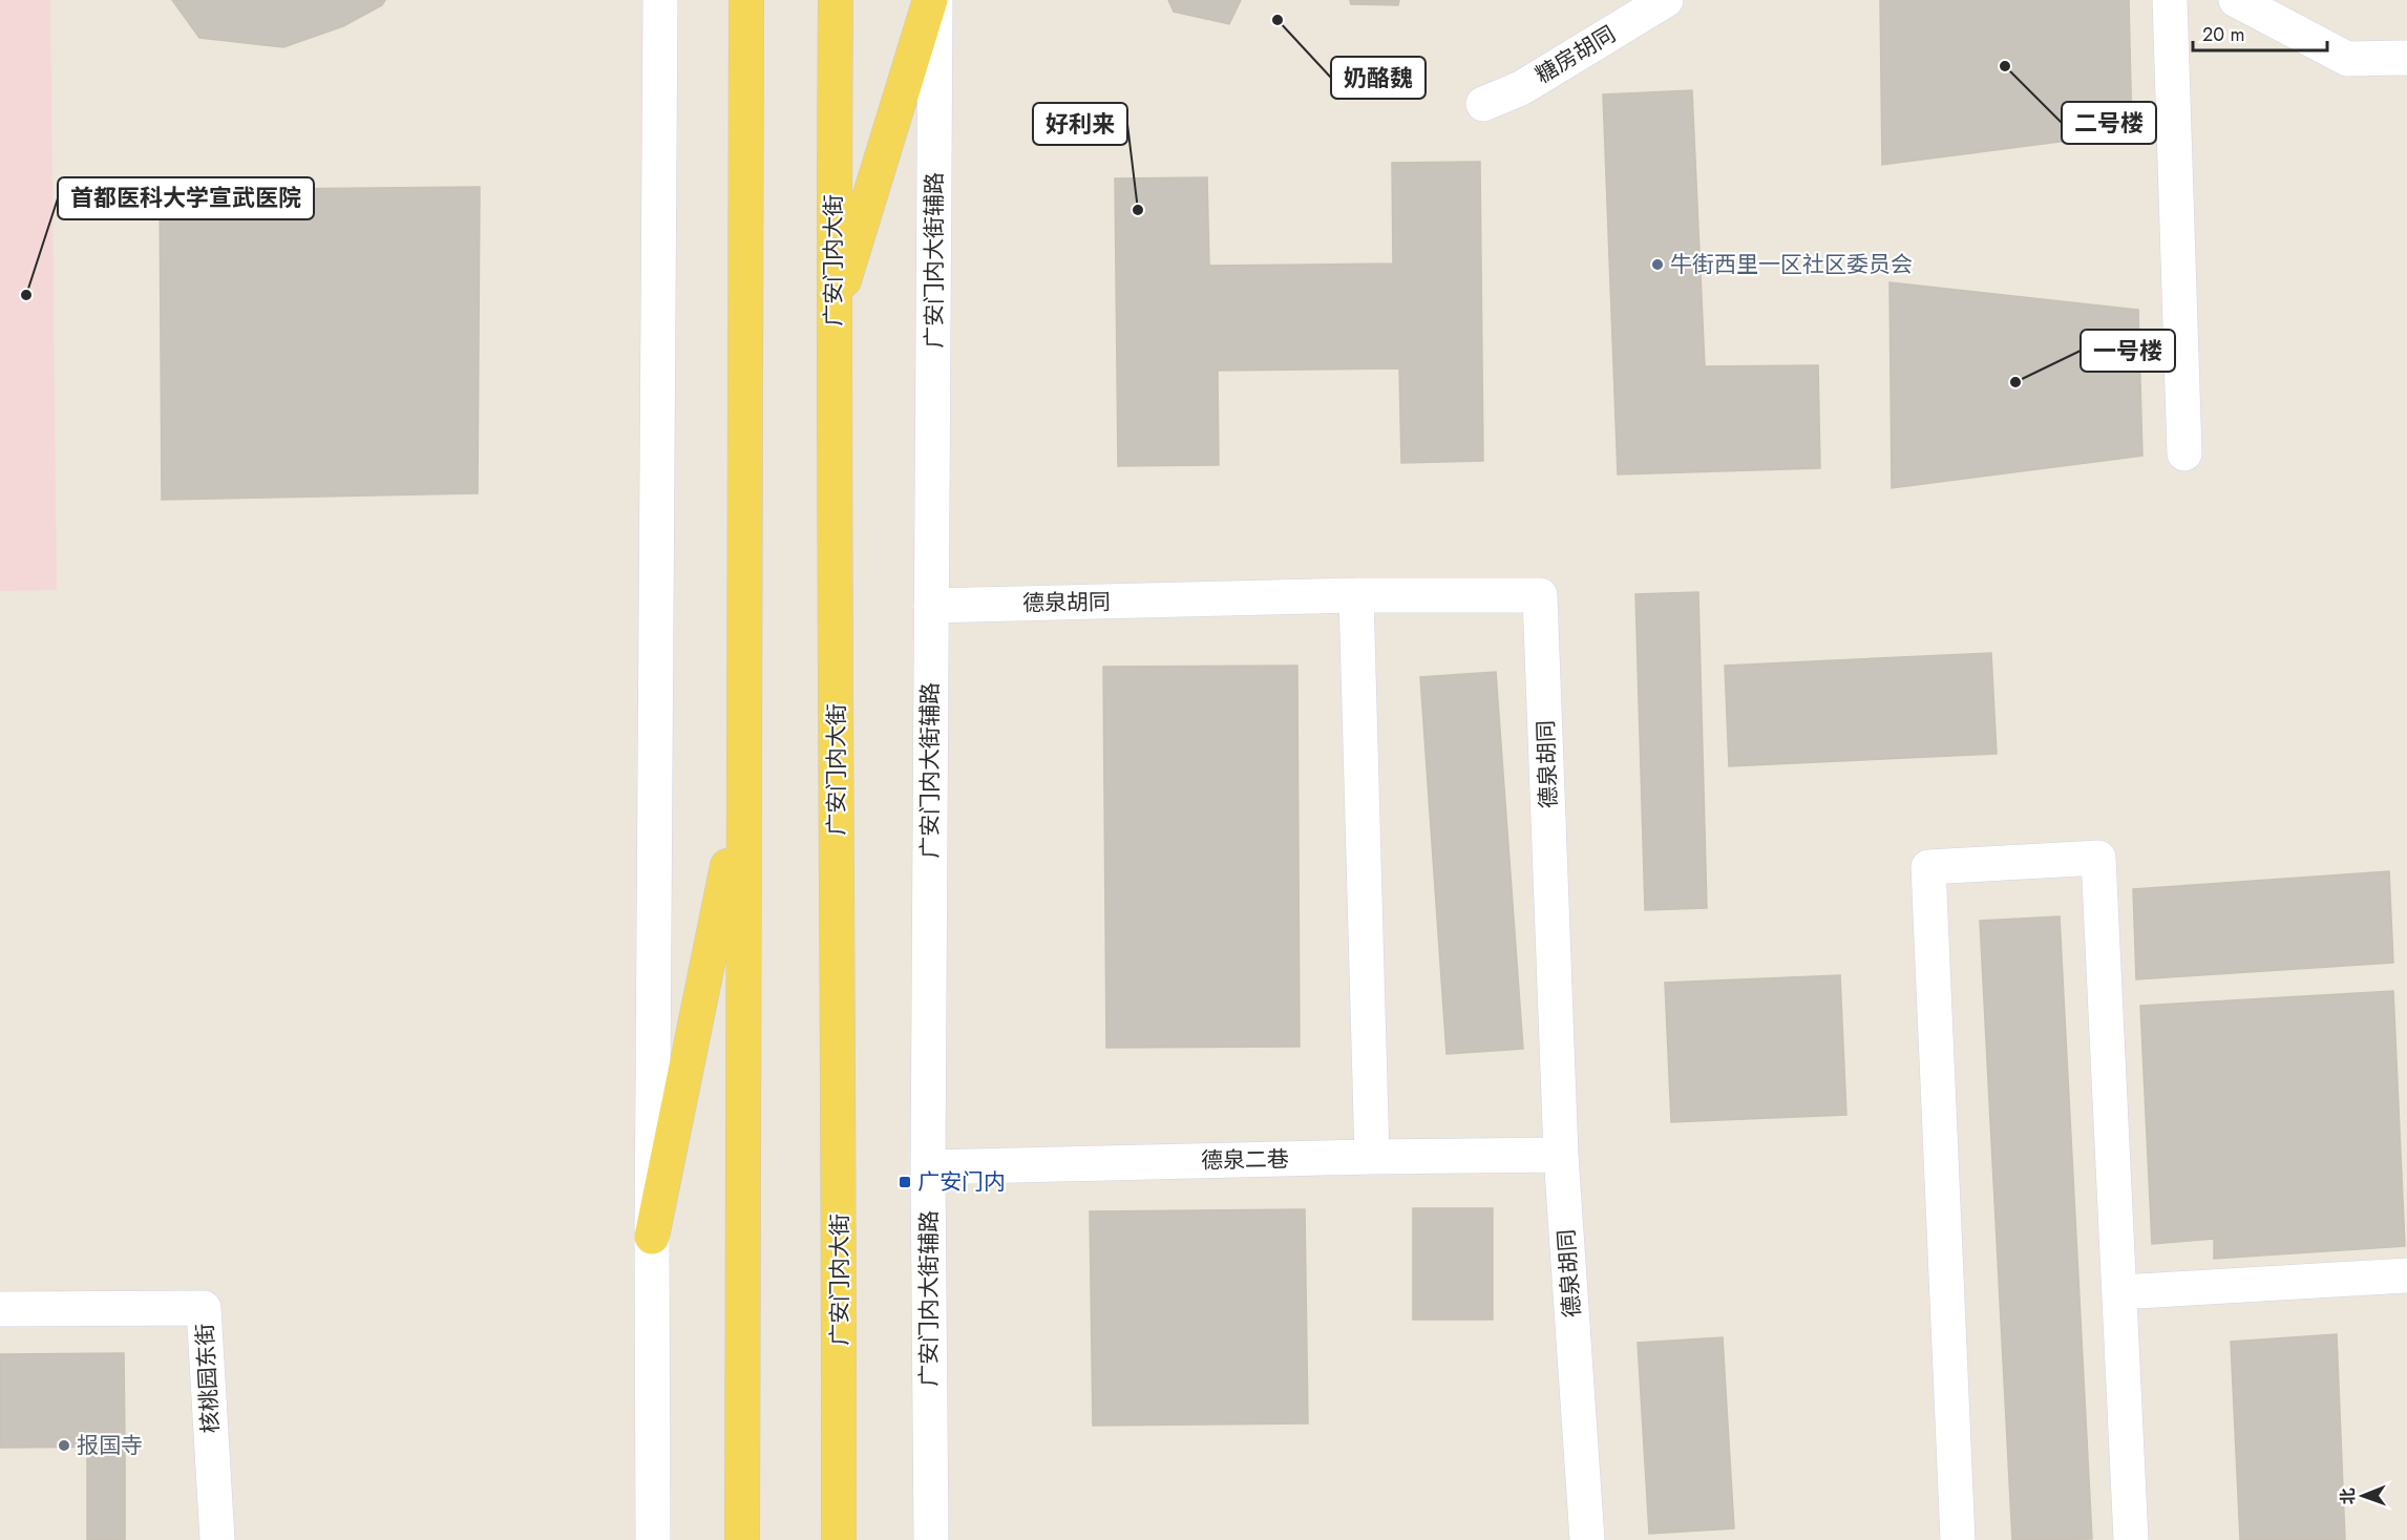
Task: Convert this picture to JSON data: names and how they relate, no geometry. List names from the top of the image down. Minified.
{"streets":{"main road":["广安门内大街"],"street":["糖房胡同","广安门内大街辅路","德泉胡同","德泉二巷","核桃园东街"]},"crossings":[["广安门内大街辅路","德泉胡同"],["广安门内大街辅路","德泉二巷"],["德泉胡同","德泉二巷"]],"places":{"other":["奶酪魏","二号楼","好利来","牛街西里一区社区委员会","首都医科大学宣武医院","一号楼","报国寺"],"transit":["广安门内"]},"scale_bar":"20 m","north":"left"}
